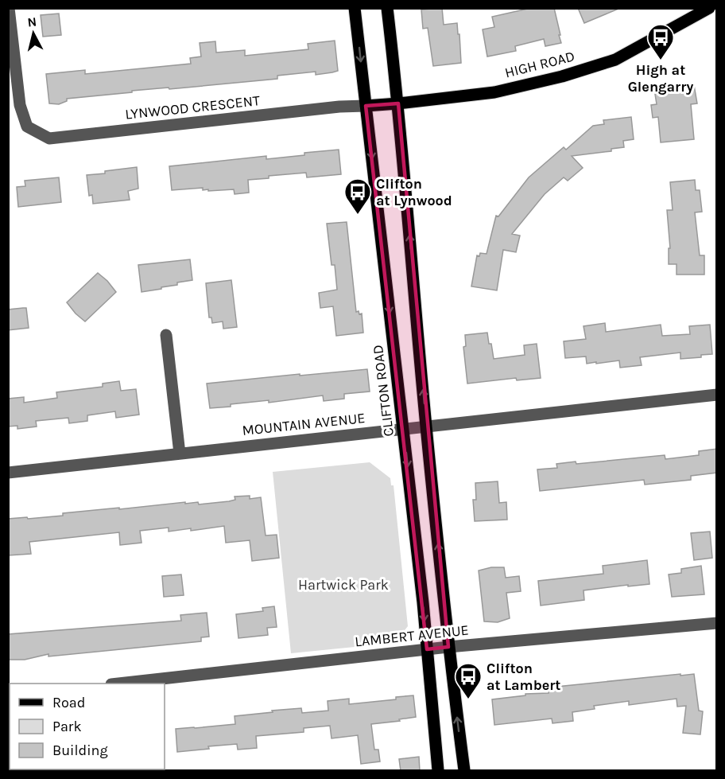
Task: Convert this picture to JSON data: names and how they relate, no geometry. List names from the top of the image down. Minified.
{"streets":{"main road":["HIGH ROAD","CLIFTON ROAD"],"street":["LYNWOOD CRESCENT","MOUNTAIN AVENUE","LAMBERT AVENUE"]},"crossings":[["HIGH ROAD","LYNWOOD CRESCENT"],["HIGH ROAD","CLIFTON ROAD"],["LYNWOOD CRESCENT","CLIFTON ROAD"],["CLIFTON ROAD","MOUNTAIN AVENUE"],["CLIFTON ROAD","LAMBERT AVENUE"]],"parks":["Hartwick Park"],"places":{"bus stop":["High at Glengarry","Clifton at Lynwood","Clifton at Lambert"]},"legend":["Road","Park","Building"],"north":"top"}
